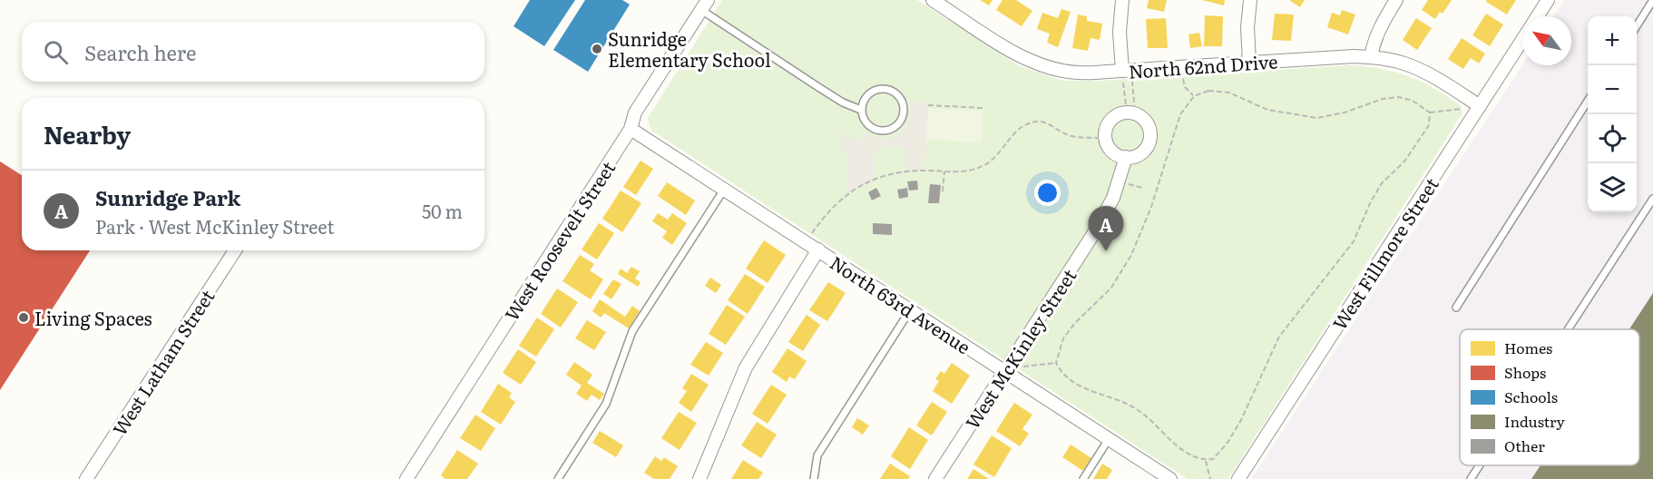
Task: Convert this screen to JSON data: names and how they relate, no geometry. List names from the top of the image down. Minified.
{"streets":{"street":["North 62nd Drive","West Roosevelt Street","West Fillmore Street","North 63rd Avenue","West McKinley Street","West Latham Street"]},"crossings":[["North 62nd Drive","West Fillmore Street"],["West Roosevelt Street","North 63rd Avenue"],["North 63rd Avenue","West McKinley Street"]],"places":["Sunridge Elementary School","Living Spaces"],"legend":["Homes","Shops","Schools","Industry","Other"],"north":"top left","page":{"map_buttons":["+","−"],"search":"Search here","heading":"Nearby","list":[{"mark":"A","name":"Sunridge Park","note":"Park · West McKinley Street","value":"50 m"}],"pins":"A"}}
